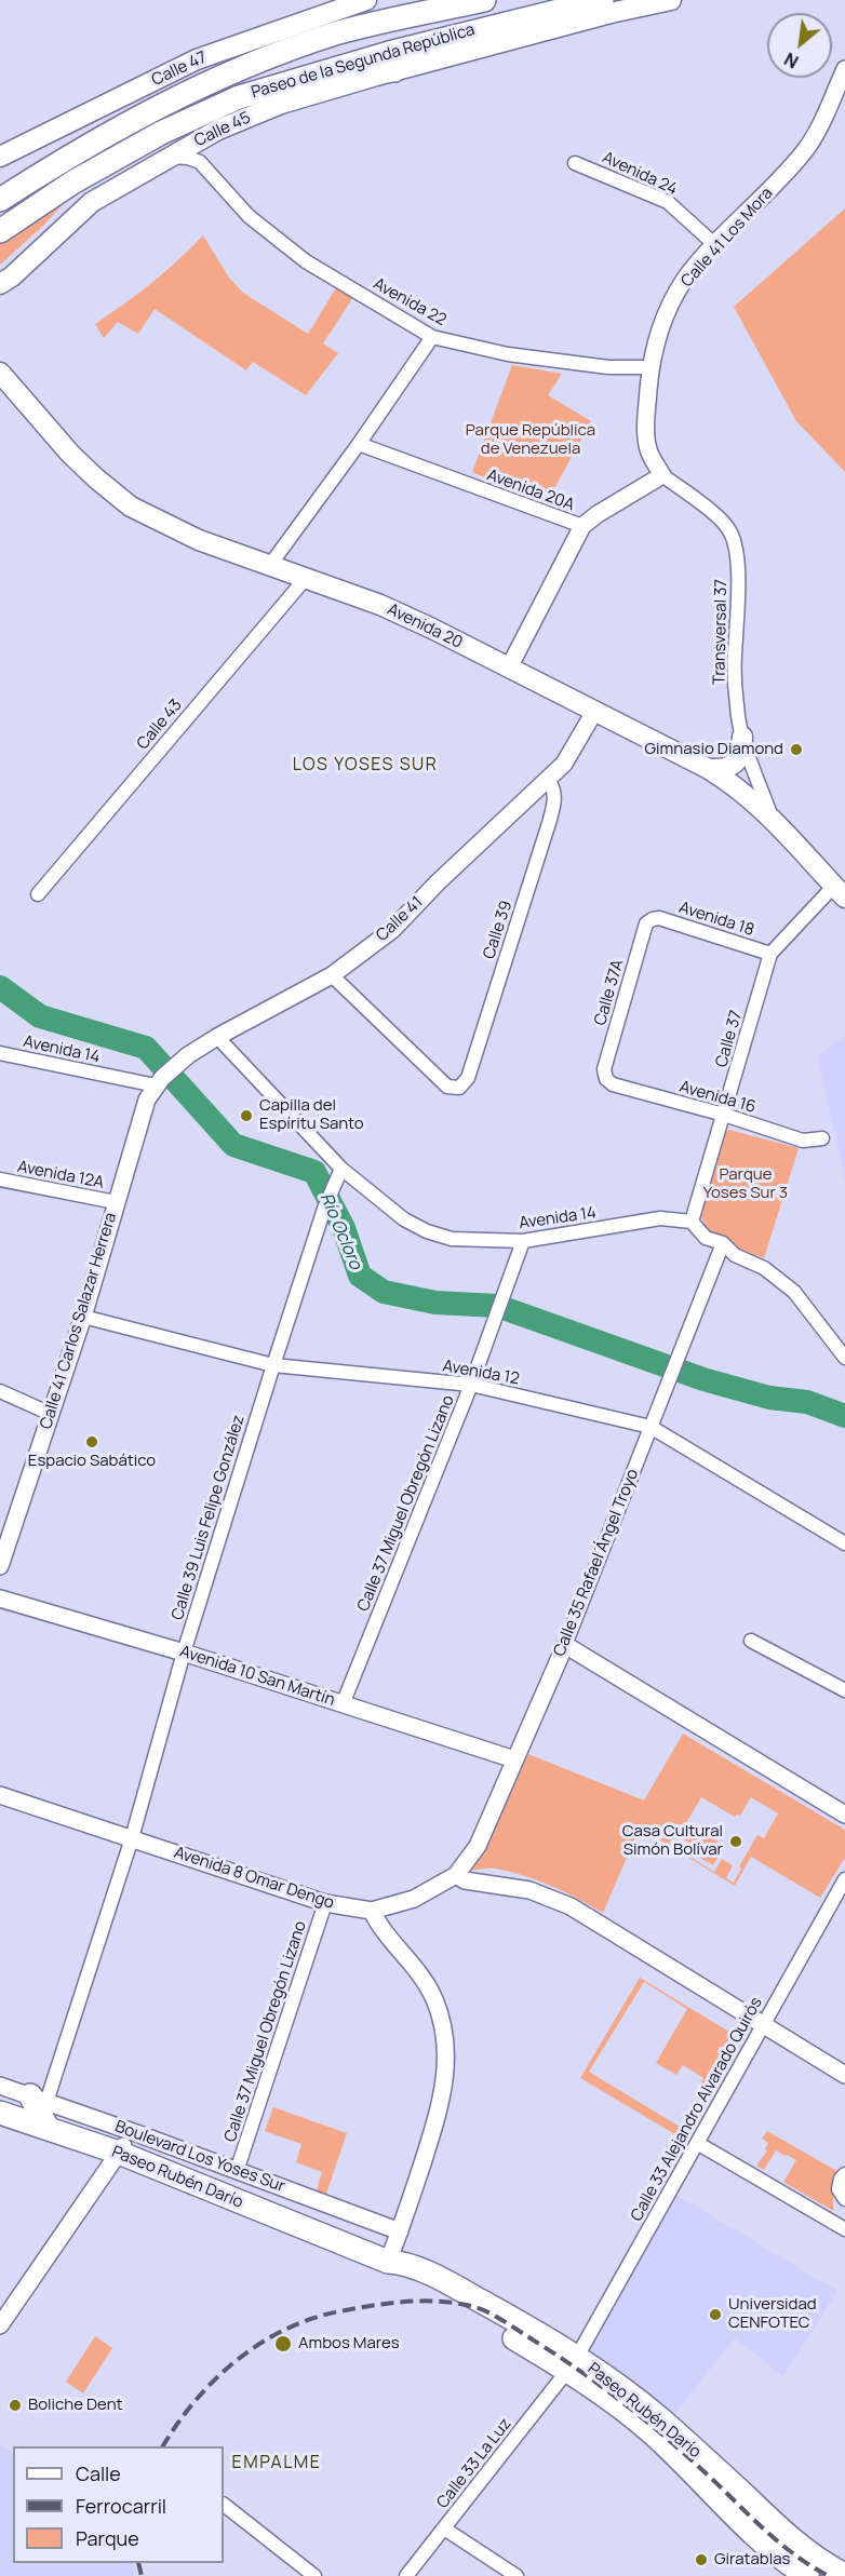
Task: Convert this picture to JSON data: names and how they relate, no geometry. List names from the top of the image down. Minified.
{"streets":{"highway":["Paseo de la Segunda República","Paseo Rubén Darío"],"main road":["Calle 47","Calle 45","Avenida 20"],"street":["Avenida 24","Calle 41 Los Mora","Avenida 22","Avenida 20A","Transversal 37","Calle 43","Calle 41","Avenida 18","Calle 39","Calle 37A","Calle 37","Avenida 14","Avenida 16","Avenida 12A","Calle 41 Carlos Salazar Herrera","Avenida 12","Calle 37 Miguel Obregón Lizano","Calle 39 Luis Felipe González","Calle 35 Rafael Ángel Troyo","Avenida 10 San Martín","Avenida 8 Omar Dengo","Calle 33 Alejandro Alvarado Quirós","Boulevard Los Yoses Sur","Calle 33 La Luz"]},"crossings":[["Avenida 24","Calle 41 Los Mora"],["Calle 41 Los Mora","Avenida 22"],["Calle 41 Los Mora","Transversal 37"],["Avenida 20","Transversal 37"],["Avenida 20","Calle 43"],["Avenida 20","Calle 41"],["Avenida 20","Calle 37"],["Calle 41","Calle 39"],["Calle 41","Avenida 14"],["Calle 41","Calle 41 Carlos Salazar Herrera"],["Avenida 18","Calle 37A"],["Avenida 18","Calle 37"],["Calle 37A","Avenida 16"],["Calle 37","Avenida 14"],["Calle 37","Avenida 16"],["Avenida 14","Calle 41 Carlos Salazar Herrera"],["Avenida 14","Calle 37 Miguel Obregón Lizano"],["Avenida 14","Calle 39 Luis Felipe González"],["Avenida 12A","Calle 41 Carlos Salazar Herrera"],["Calle 41 Carlos Salazar Herrera","Avenida 12"],["Avenida 12","Calle 37 Miguel Obregón Lizano"],["Avenida 12","Calle 39 Luis Felipe González"],["Avenida 12","Calle 35 Rafael Ángel Troyo"],["Calle 37 Miguel Obregón Lizano","Avenida 10 San Martín"],["Calle 37 Miguel Obregón Lizano","Avenida 8 Omar Dengo"],["Calle 37 Miguel Obregón Lizano","Boulevard Los Yoses Sur"],["Calle 39 Luis Felipe González","Avenida 10 San Martín"],["Calle 39 Luis Felipe González","Avenida 8 Omar Dengo"],["Calle 39 Luis Felipe González","Boulevard Los Yoses Sur"],["Calle 35 Rafael Ángel Troyo","Avenida 10 San Martín"],["Calle 35 Rafael Ángel Troyo","Avenida 8 Omar Dengo"],["Calle 33 Alejandro Alvarado Quirós","Paseo Rubén Darío"],["Calle 33 Alejandro Alvarado Quirós","Calle 33 La Luz"],["Paseo Rubén Darío","Calle 33 La Luz"]],"districts":["LOS YOSES SUR","EMPALME"],"water":["Río Ocloro"],"parks":["Parque República de Venezuela","Parque Yoses Sur 3"],"places":["Gimnasio Diamond","Capilla del Espíritu Santo","Espacio Sabático","Casa Cultural Simón Bolívar","Universidad CENFOTEC","Ambos Mares","Boliche Dent","Giratablas"],"legend":["Calle","Ferrocarril","Parque"],"north":"bottom left"}
